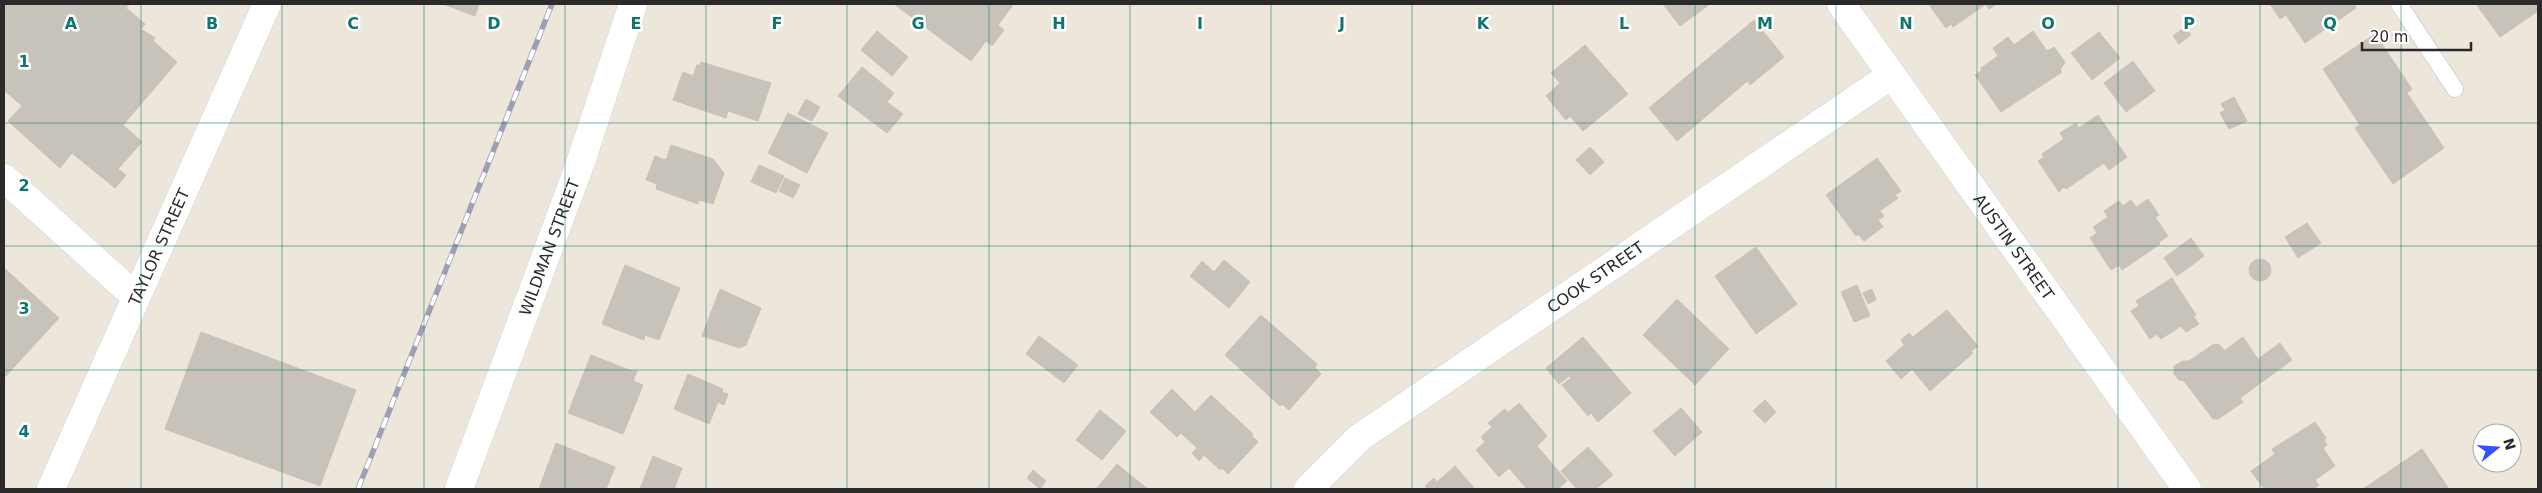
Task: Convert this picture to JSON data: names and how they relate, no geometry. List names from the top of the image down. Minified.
{"streets":{"street":["TAYLOR STREET","AUSTIN STREET","WILDMAN STREET","COOK STREET"]},"crossings":[["AUSTIN STREET","COOK STREET"]],"scale_bar":"20 m","north":"right","grid":{"columns":["A","B","C","D","E","F","G","H","I","J","K","L","M","N","O","P","Q"],"rows":["1","2","3","4"]}}
